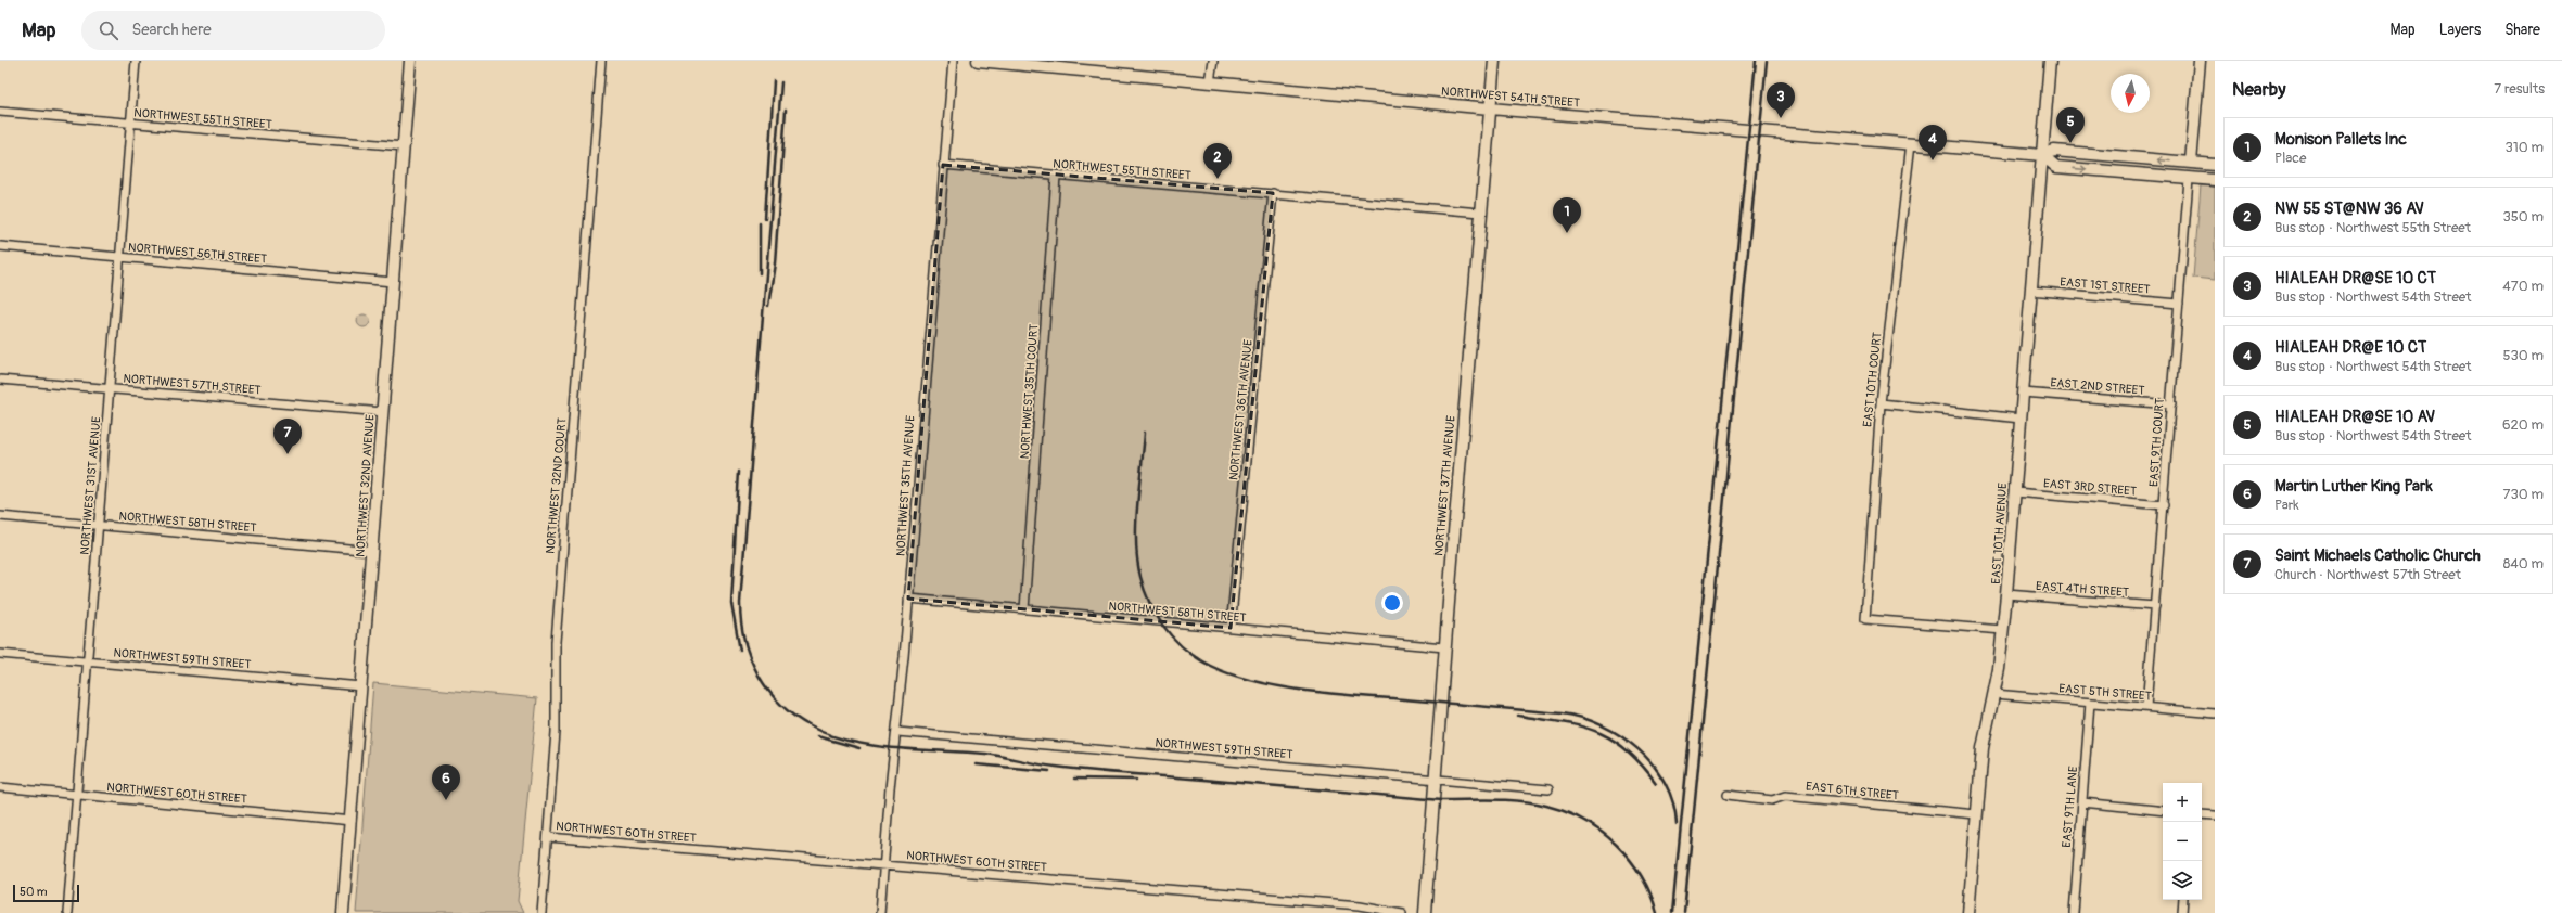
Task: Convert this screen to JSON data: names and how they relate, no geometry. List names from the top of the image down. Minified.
{"streets":{"main road":["NORTHWEST 54TH STREET","NORTHWEST 32ND AVENUE","NORTHWEST 37TH AVENUE","EAST 10TH AVENUE"],"street":["NORTHWEST 55TH STREET","NORTHWEST 56TH STREET","EAST 1ST STREET","EAST 10TH COURT","NORTHWEST 57TH STREET","EAST 2ND STREET","NORTHWEST 35TH COURT","NORTHWEST 36TH AVENUE","EAST 9TH COURT","NORTHWEST 31ST AVENUE","NORTHWEST 32ND COURT","NORTHWEST 35TH AVENUE","EAST 3RD STREET","NORTHWEST 58TH STREET","EAST 4TH STREET","NORTHWEST 59TH STREET","EAST 5TH STREET","EAST 6TH STREET","NORTHWEST 60TH STREET","EAST 9TH LANE"]},"crossings":[["NORTHWEST 54TH STREET","EAST 10TH COURT"],["NORTHWEST 54TH STREET","NORTHWEST 37TH AVENUE"],["NORTHWEST 54TH STREET","EAST 10TH AVENUE"],["NORTHWEST 55TH STREET","NORTHWEST 35TH COURT"],["NORTHWEST 55TH STREET","NORTHWEST 36TH AVENUE"],["NORTHWEST 55TH STREET","NORTHWEST 31ST AVENUE"],["NORTHWEST 55TH STREET","NORTHWEST 32ND AVENUE"],["NORTHWEST 55TH STREET","NORTHWEST 35TH AVENUE"],["NORTHWEST 55TH STREET","NORTHWEST 37TH AVENUE"],["NORTHWEST 56TH STREET","NORTHWEST 31ST AVENUE"],["NORTHWEST 56TH STREET","NORTHWEST 32ND AVENUE"],["EAST 1ST STREET","EAST 9TH COURT"],["EAST 1ST STREET","EAST 10TH AVENUE"],["EAST 10TH COURT","EAST 10TH AVENUE"],["NORTHWEST 57TH STREET","NORTHWEST 31ST AVENUE"],["NORTHWEST 57TH STREET","NORTHWEST 32ND AVENUE"],["EAST 2ND STREET","EAST 9TH COURT"],["EAST 2ND STREET","EAST 10TH AVENUE"],["NORTHWEST 35TH COURT","NORTHWEST 58TH STREET"],["NORTHWEST 36TH AVENUE","NORTHWEST 58TH STREET"],["EAST 9TH COURT","EAST 3RD STREET"],["EAST 9TH COURT","EAST 4TH STREET"],["EAST 9TH COURT","EAST 5TH STREET"],["NORTHWEST 31ST AVENUE","NORTHWEST 58TH STREET"],["NORTHWEST 31ST AVENUE","NORTHWEST 59TH STREET"],["NORTHWEST 31ST AVENUE","NORTHWEST 60TH STREET"],["NORTHWEST 32ND AVENUE","NORTHWEST 58TH STREET"],["NORTHWEST 32ND AVENUE","NORTHWEST 59TH STREET"],["NORTHWEST 32ND AVENUE","NORTHWEST 60TH STREET"],["NORTHWEST 32ND COURT","NORTHWEST 60TH STREET"],["NORTHWEST 35TH AVENUE","NORTHWEST 58TH STREET"],["NORTHWEST 35TH AVENUE","NORTHWEST 59TH STREET"],["NORTHWEST 35TH AVENUE","NORTHWEST 60TH STREET"],["NORTHWEST 37TH AVENUE","NORTHWEST 58TH STREET"],["NORTHWEST 37TH AVENUE","NORTHWEST 59TH STREET"],["EAST 3RD STREET","EAST 10TH AVENUE"],["EAST 10TH AVENUE","EAST 4TH STREET"],["EAST 10TH AVENUE","EAST 5TH STREET"],["EAST 10TH AVENUE","EAST 6TH STREET"],["EAST 5TH STREET","EAST 9TH LANE"]],"scale_bar":"50 m","north":"bottom","page":{"header":"Map","search":"Search here","nav":["Map","Layers","Share"],"heading":["Nearby","7 results"],"pins":["3","5","4","2","1","7","6"],"list":[{"mark":"1","name":"Monison Pallets Inc","note":"Place","value":"310 m"},{"mark":"2","name":"NW 55 ST@NW 36 AV","note":"Bus stop · Northwest 55th Street","value":"350 m"},{"mark":"3","name":"HIALEAH DR@SE 10 CT","note":"Bus stop · Northwest 54th Street","value":"470 m"},{"mark":"4","name":"HIALEAH DR@E 10 CT","note":"Bus stop · Northwest 54th Street","value":"530 m"},{"mark":"5","name":"HIALEAH DR@SE 10 AV","note":"Bus stop · Northwest 54th Street","value":"620 m"},{"mark":"6","name":"Martin Luther King Park","note":"Park","value":"730 m"},{"mark":"7","name":"Saint Michaels Catholic Church","note":"Church · Northwest 57th Street","value":"840 m"}],"map_buttons":["+","−"],"scale":"50 m"}}
